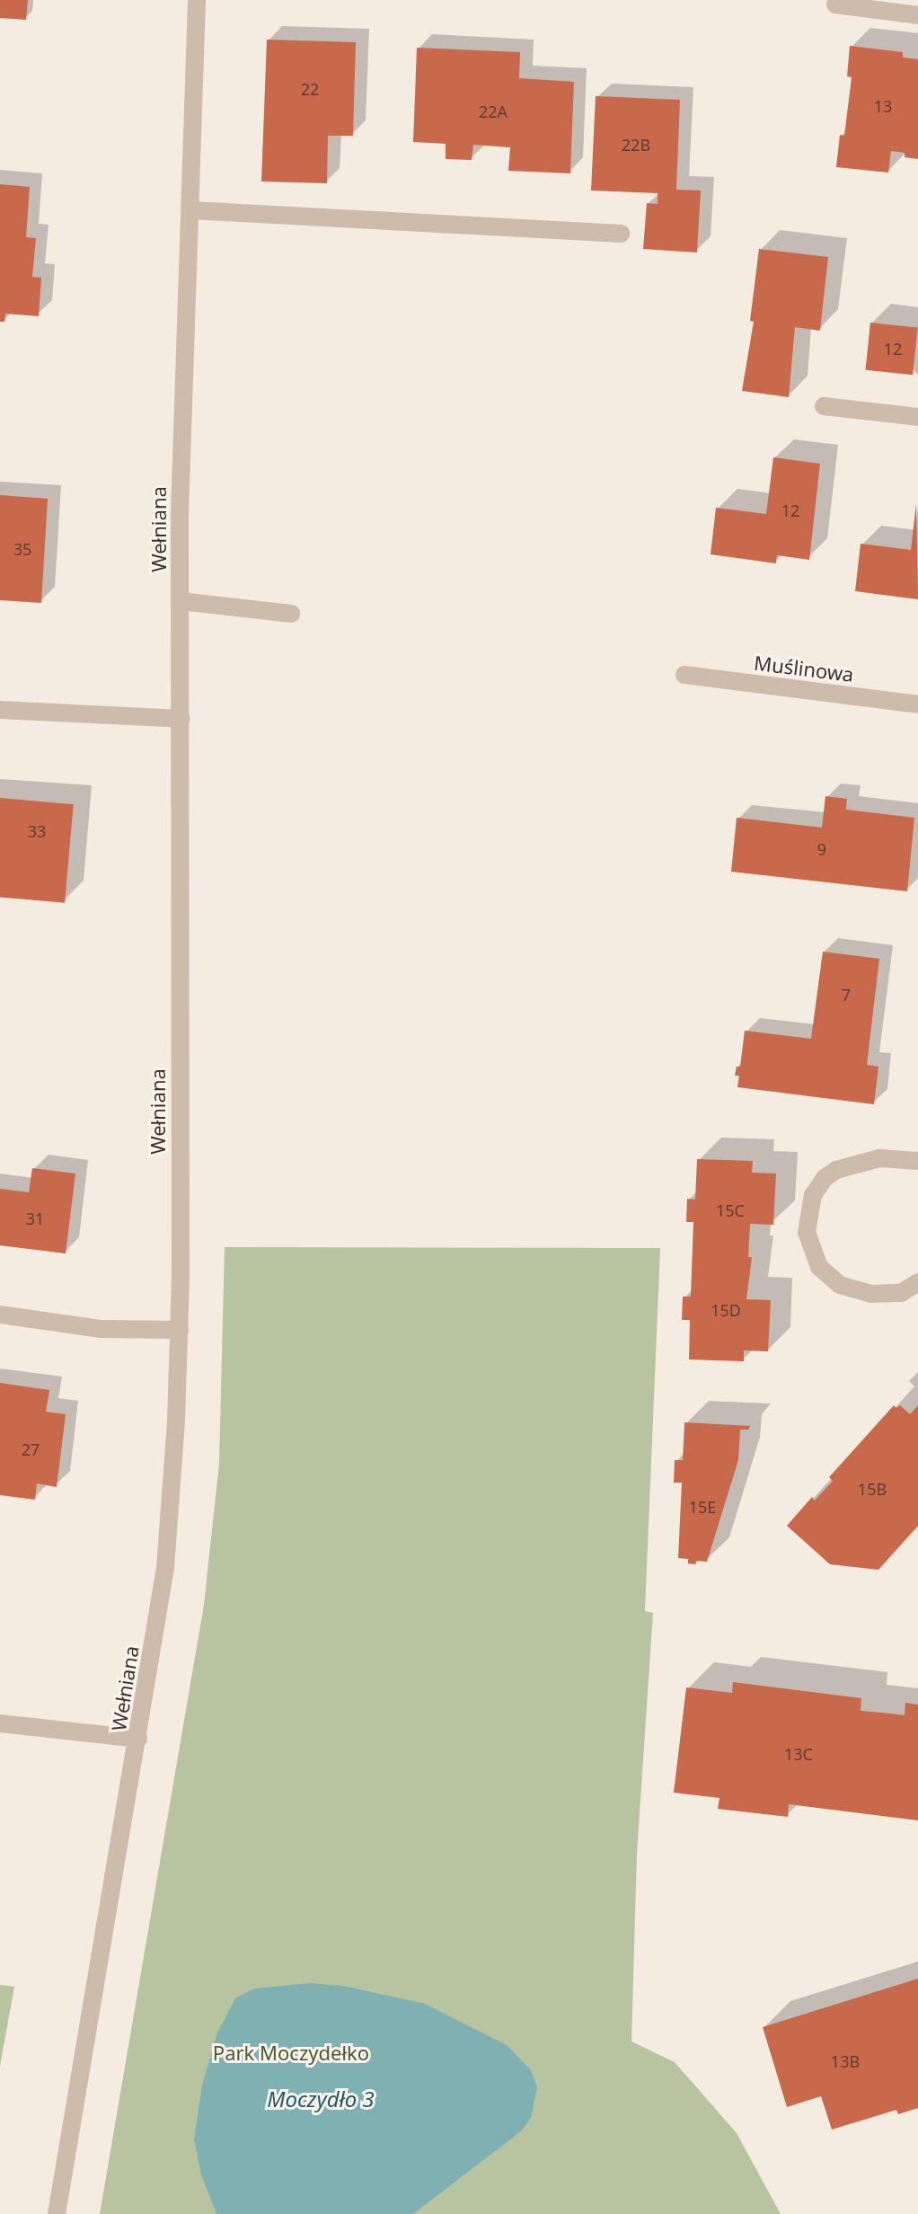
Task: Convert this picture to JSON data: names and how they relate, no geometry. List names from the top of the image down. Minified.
{"streets":{"street":["Wełniana","Muślinowa"]},"water":["Moczydło 3"],"parks":["Park Moczydełko"],"house_numbers":["22","13","22A","22B","12","12","35","33","9","7","15C","31","15D","27","15B","15E","13C","13B"]}
